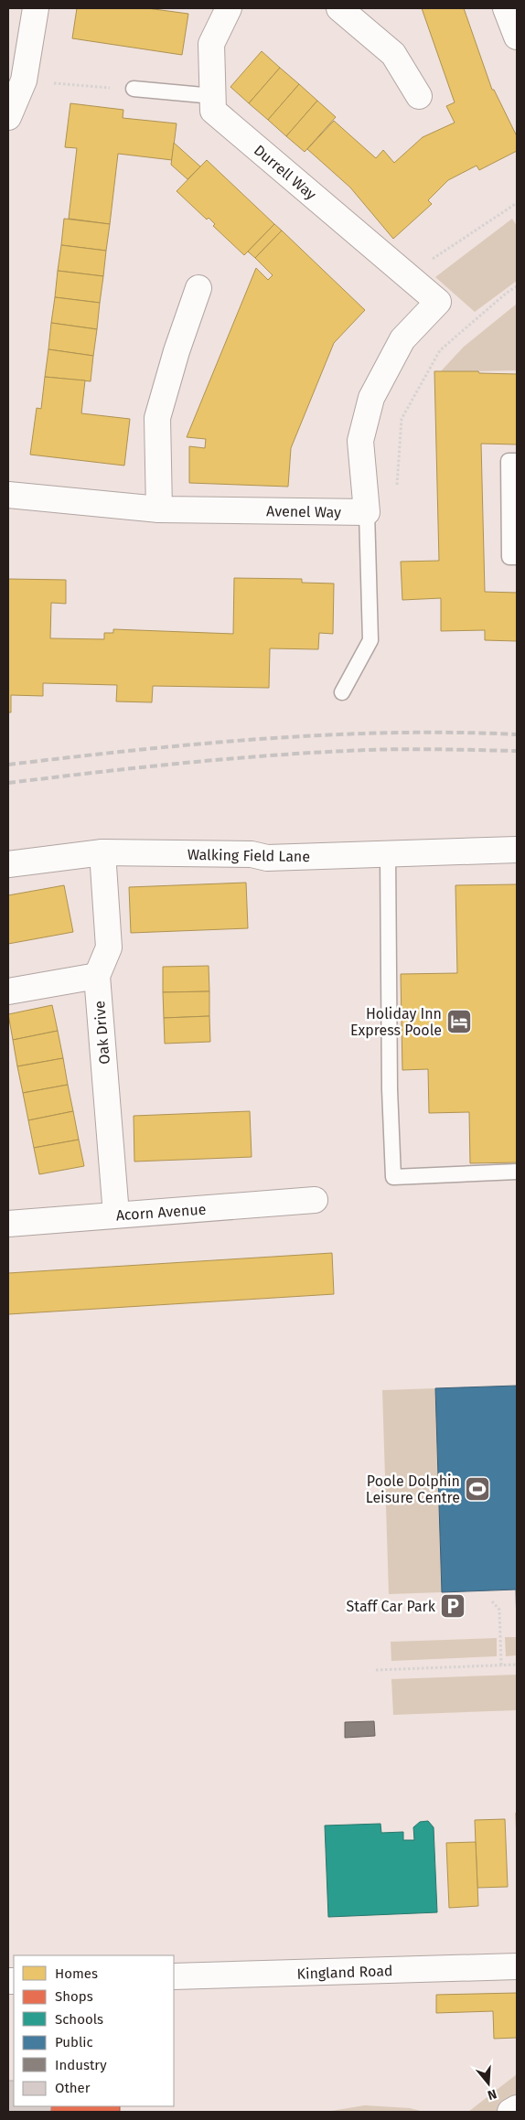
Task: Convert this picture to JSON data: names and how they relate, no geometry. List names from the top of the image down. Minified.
{"streets":{"street":["Durrell Way","Avenel Way","Walking Field Lane","Oak Drive","Acorn Avenue","Kingland Road"]},"crossings":[["Durrell Way","Avenel Way"],["Walking Field Lane","Oak Drive"],["Oak Drive","Acorn Avenue"]],"places":{"hotel":["Holiday Inn Express Poole"],"sports":["Poole Dolphin Leisure Centre"],"parking":["Staff Car Park"]},"legend":["Homes","Shops","Schools","Public","Industry","Other"],"north":"bottom"}
